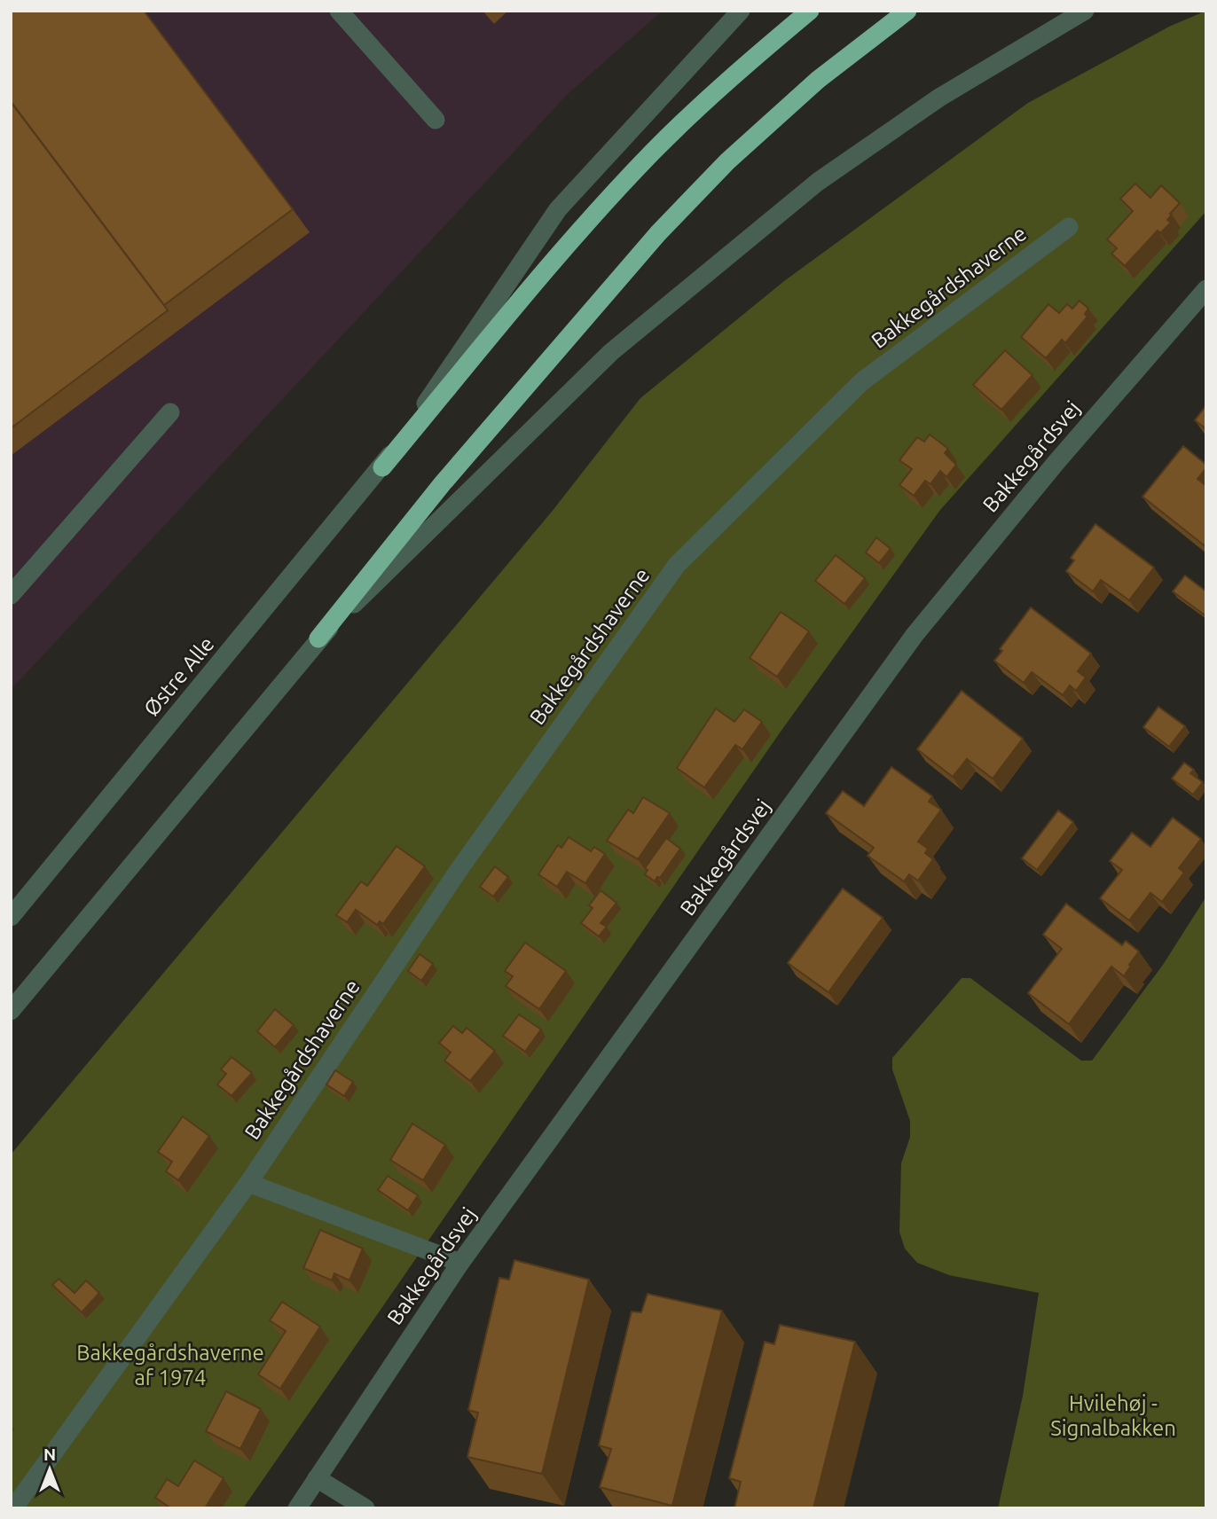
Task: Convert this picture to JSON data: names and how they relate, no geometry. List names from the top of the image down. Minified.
{"streets":{"street":["Bakkegårdshaverne","Bakkegårdsvej","Østre Alle"]},"parks":["Bakkegårdshaverne af 1974","Hvilehøj - Signalbakken"],"north":"top"}
